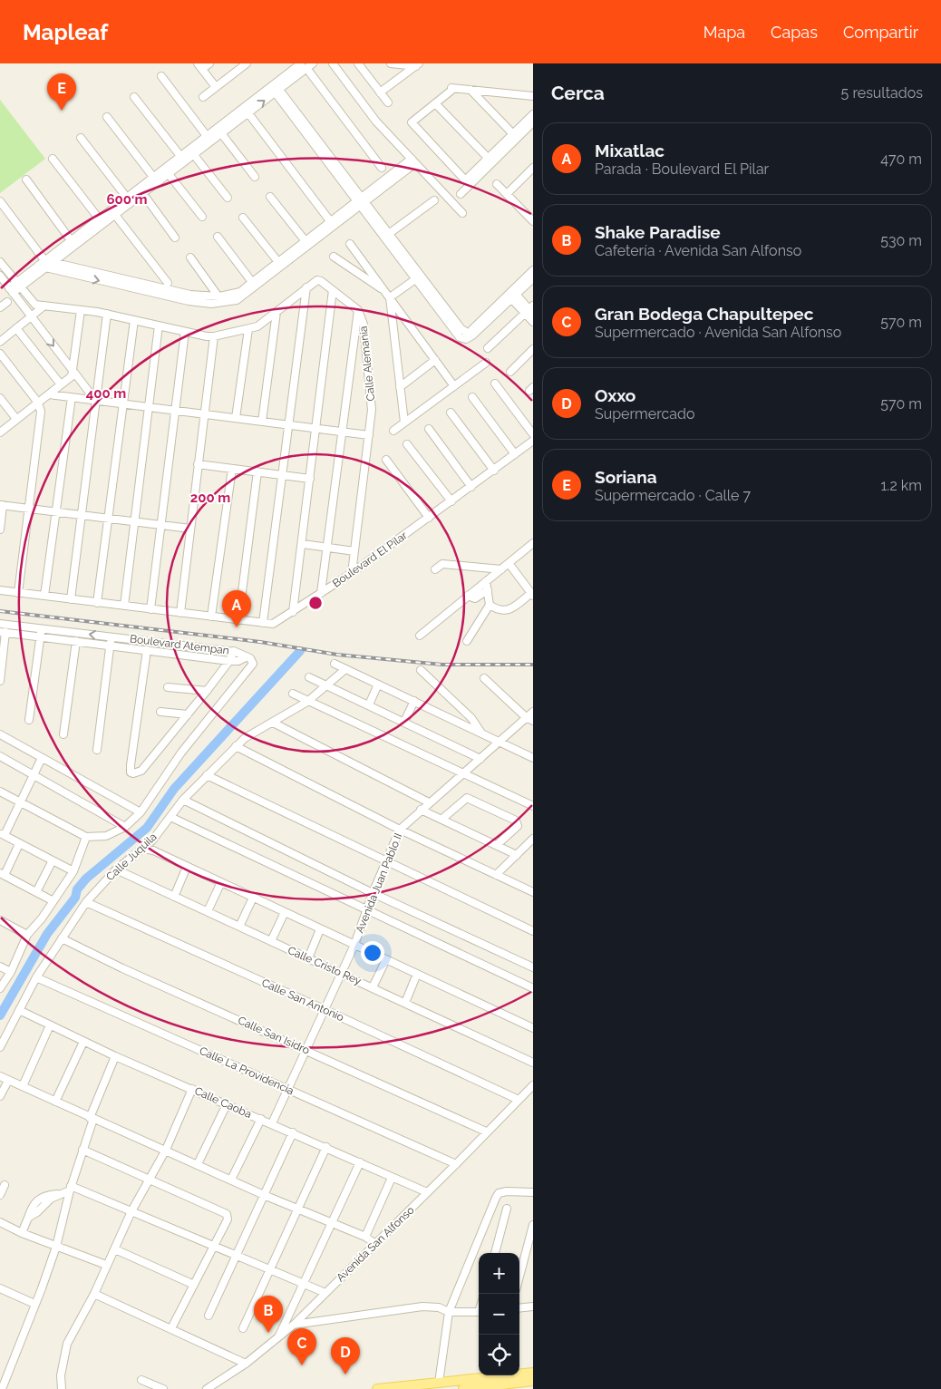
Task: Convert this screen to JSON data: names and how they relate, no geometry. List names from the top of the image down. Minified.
{"streets":{"street":["Calle Alemania","Boulevard El Pilar","Boulevard Atempan","Calle Juquila","Avenida Juan Pablo II","Calle Cristo Rey","Calle San Antonio","Calle San Isidro","Calle La Providencia","Calle Caoba","Avenida San Alfonso"]},"crossings":[["Calle Alemania","Boulevard El Pilar"],["Calle Juquila","Calle Cristo Rey"],["Calle Juquila","Calle San Antonio"],["Calle Juquila","Calle San Isidro"],["Calle Juquila","Calle La Providencia"],["Calle Juquila","Calle Caoba"],["Avenida Juan Pablo II","Calle Cristo Rey"],["Avenida Juan Pablo II","Calle San Antonio"],["Avenida Juan Pablo II","Calle San Isidro"],["Avenida Juan Pablo II","Calle La Providencia"],["Avenida Juan Pablo II","Calle Caoba"],["Calle San Antonio","Avenida San Alfonso"],["Calle San Isidro","Avenida San Alfonso"],["Calle La Providencia","Avenida San Alfonso"],["Calle Caoba","Avenida San Alfonso"]],"page":{"header":"Mapleaf","nav":["Mapa","Capas","Compartir"],"heading":["Cerca","5 resultados"],"pins":["E","A","B","C","D"],"list":[{"mark":"A","name":"Mixatlac","note":"Parada · Boulevard El Pilar","value":"470 m"},{"mark":"B","name":"Shake Paradise","note":"Cafetería · Avenida San Alfonso","value":"530 m"},{"mark":"C","name":"Gran Bodega Chapultepec","note":"Supermercado · Avenida San Alfonso","value":"570 m"},{"mark":"D","name":"Oxxo","note":"Supermercado","value":"570 m"},{"mark":"E","name":"Soriana","note":"Supermercado · Calle 7","value":"1.2 km"}],"map_buttons":["+","−"]},"rings":["600 m","400 m","200 m"]}
